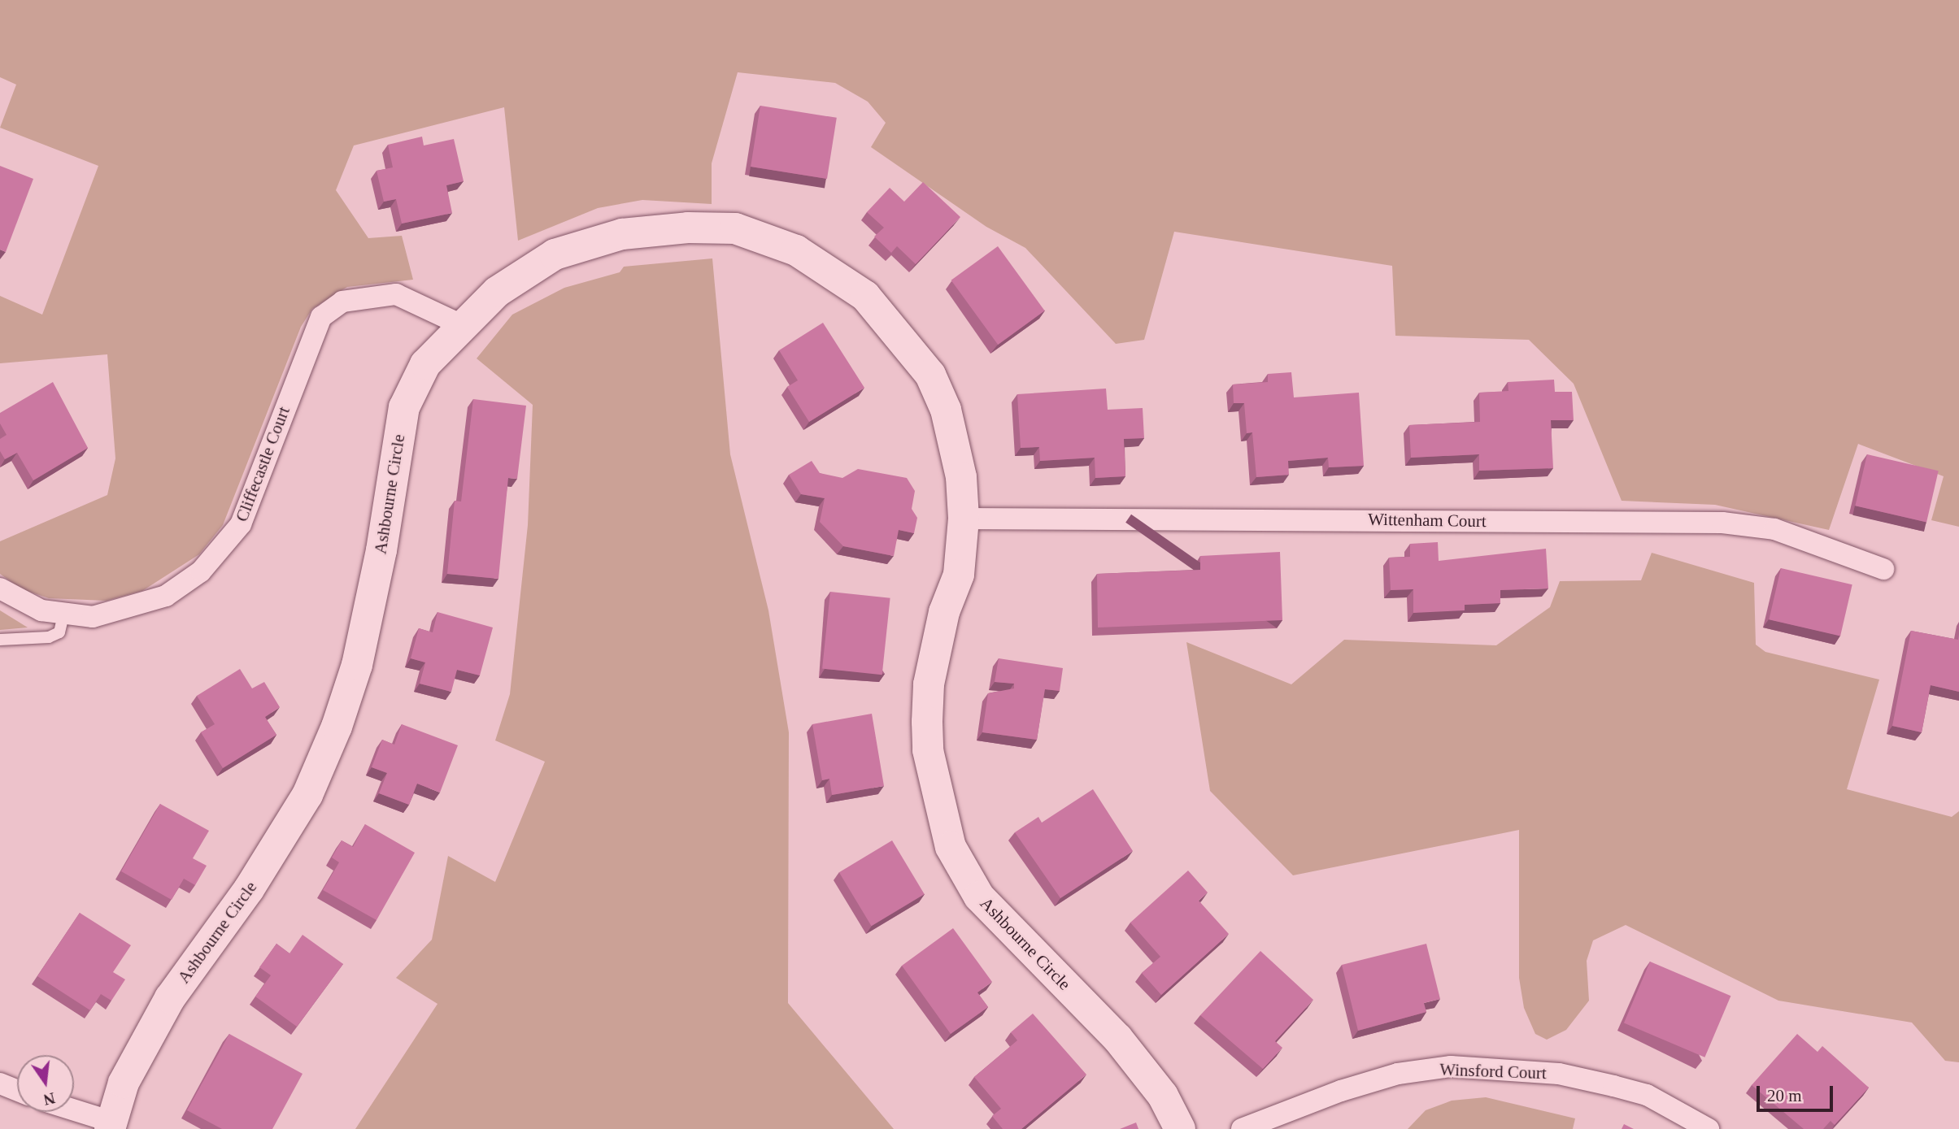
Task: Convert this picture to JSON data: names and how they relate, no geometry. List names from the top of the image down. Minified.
{"streets":{"street":["Cliffecastle Court","Ashbourne Circle","Wittenham Court","Winsford Court"]},"crossings":[["Cliffecastle Court","Ashbourne Circle"],["Ashbourne Circle","Wittenham Court"]],"scale_bar":"20 m","north":"bottom"}
